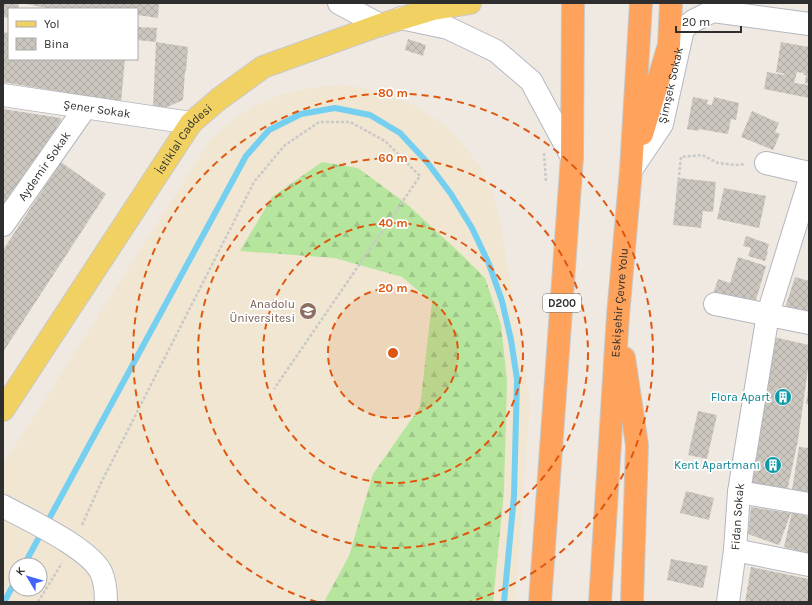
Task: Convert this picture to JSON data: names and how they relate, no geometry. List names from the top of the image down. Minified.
{"streets":{"highway":["Eskişehir Çevre Yolu","D200"],"main road":["İstiklal Caddesi"],"street":["Şimşek Sokak","Şener Sokak","Aydemir Sokak","Fidan Sokak"]},"crossings":[["Şimşek Sokak","Eskişehir Çevre Yolu"],["Şener Sokak","İstiklal Caddesi"],["Şener Sokak","Aydemir Sokak"]],"places":{"school or university":["Anadolu Üniversitesi"],"building":["Flora Apart","Kent Apartmanı"]},"legend":["Yol","Bina"],"scale_bar":"20 m","north":"top left","rings":["80 m","60 m","40 m","20 m"]}
